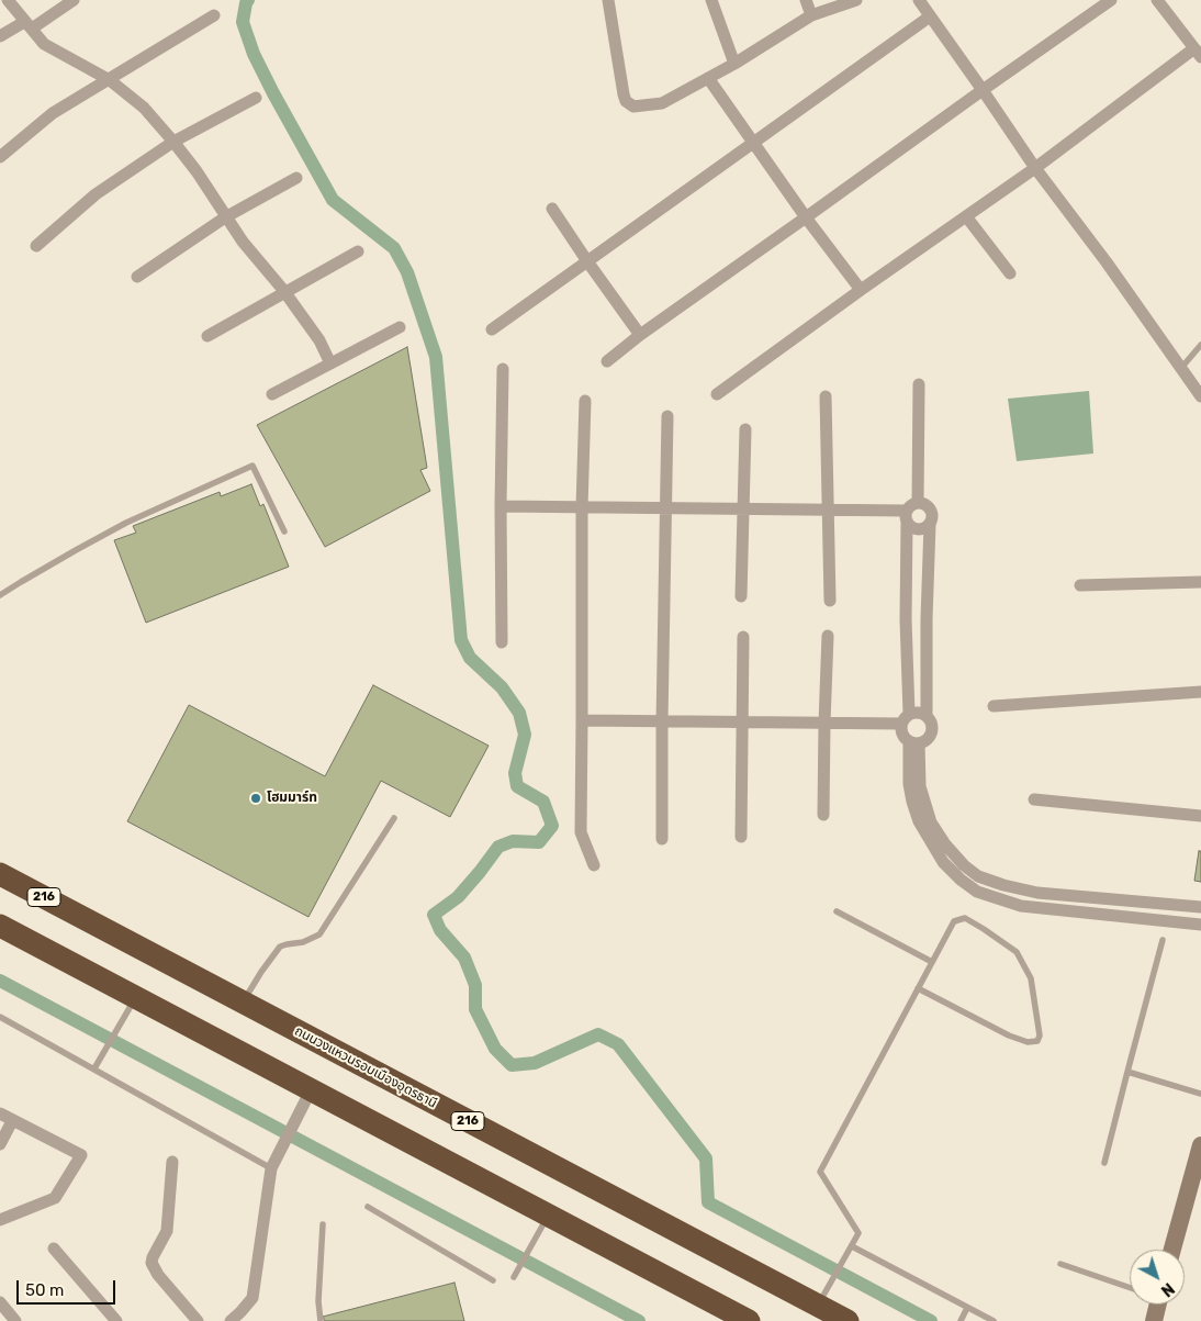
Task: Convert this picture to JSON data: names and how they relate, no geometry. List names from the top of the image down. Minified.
{"streets":{"highway":["216","ถนนวงแหวนรอบเมืองอุดรธานี"]},"places":["โฮมมาร์ท"],"scale_bar":"50 m","north":"bottom right"}
